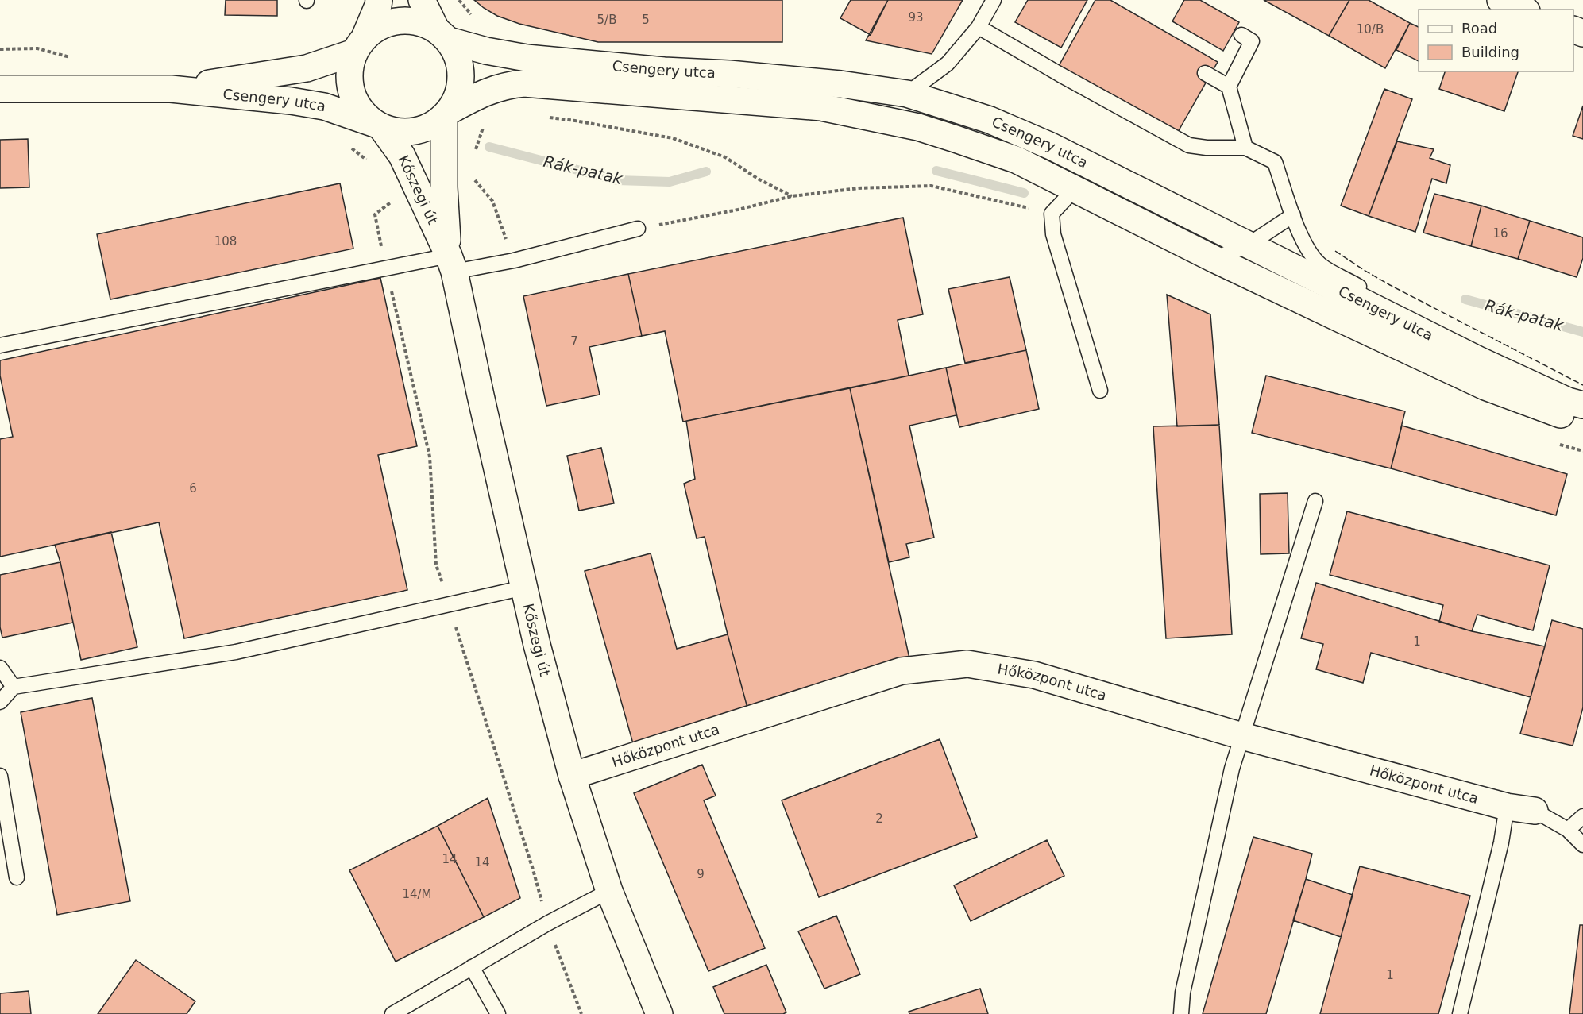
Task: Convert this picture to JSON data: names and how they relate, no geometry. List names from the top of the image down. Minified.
{"streets":{"main road":["Csengery utca","Kőszegi út","Hőközpont utca"]},"crossings":[["Csengery utca","Kőszegi út"],["Kőszegi út","Hőközpont utca"]],"water":["Rák-patak"],"house_numbers":["93","5/B","5","10/B","16","108","7","6","1","2","14","14","9","14/M","1"],"legend":["Road","Building"]}
